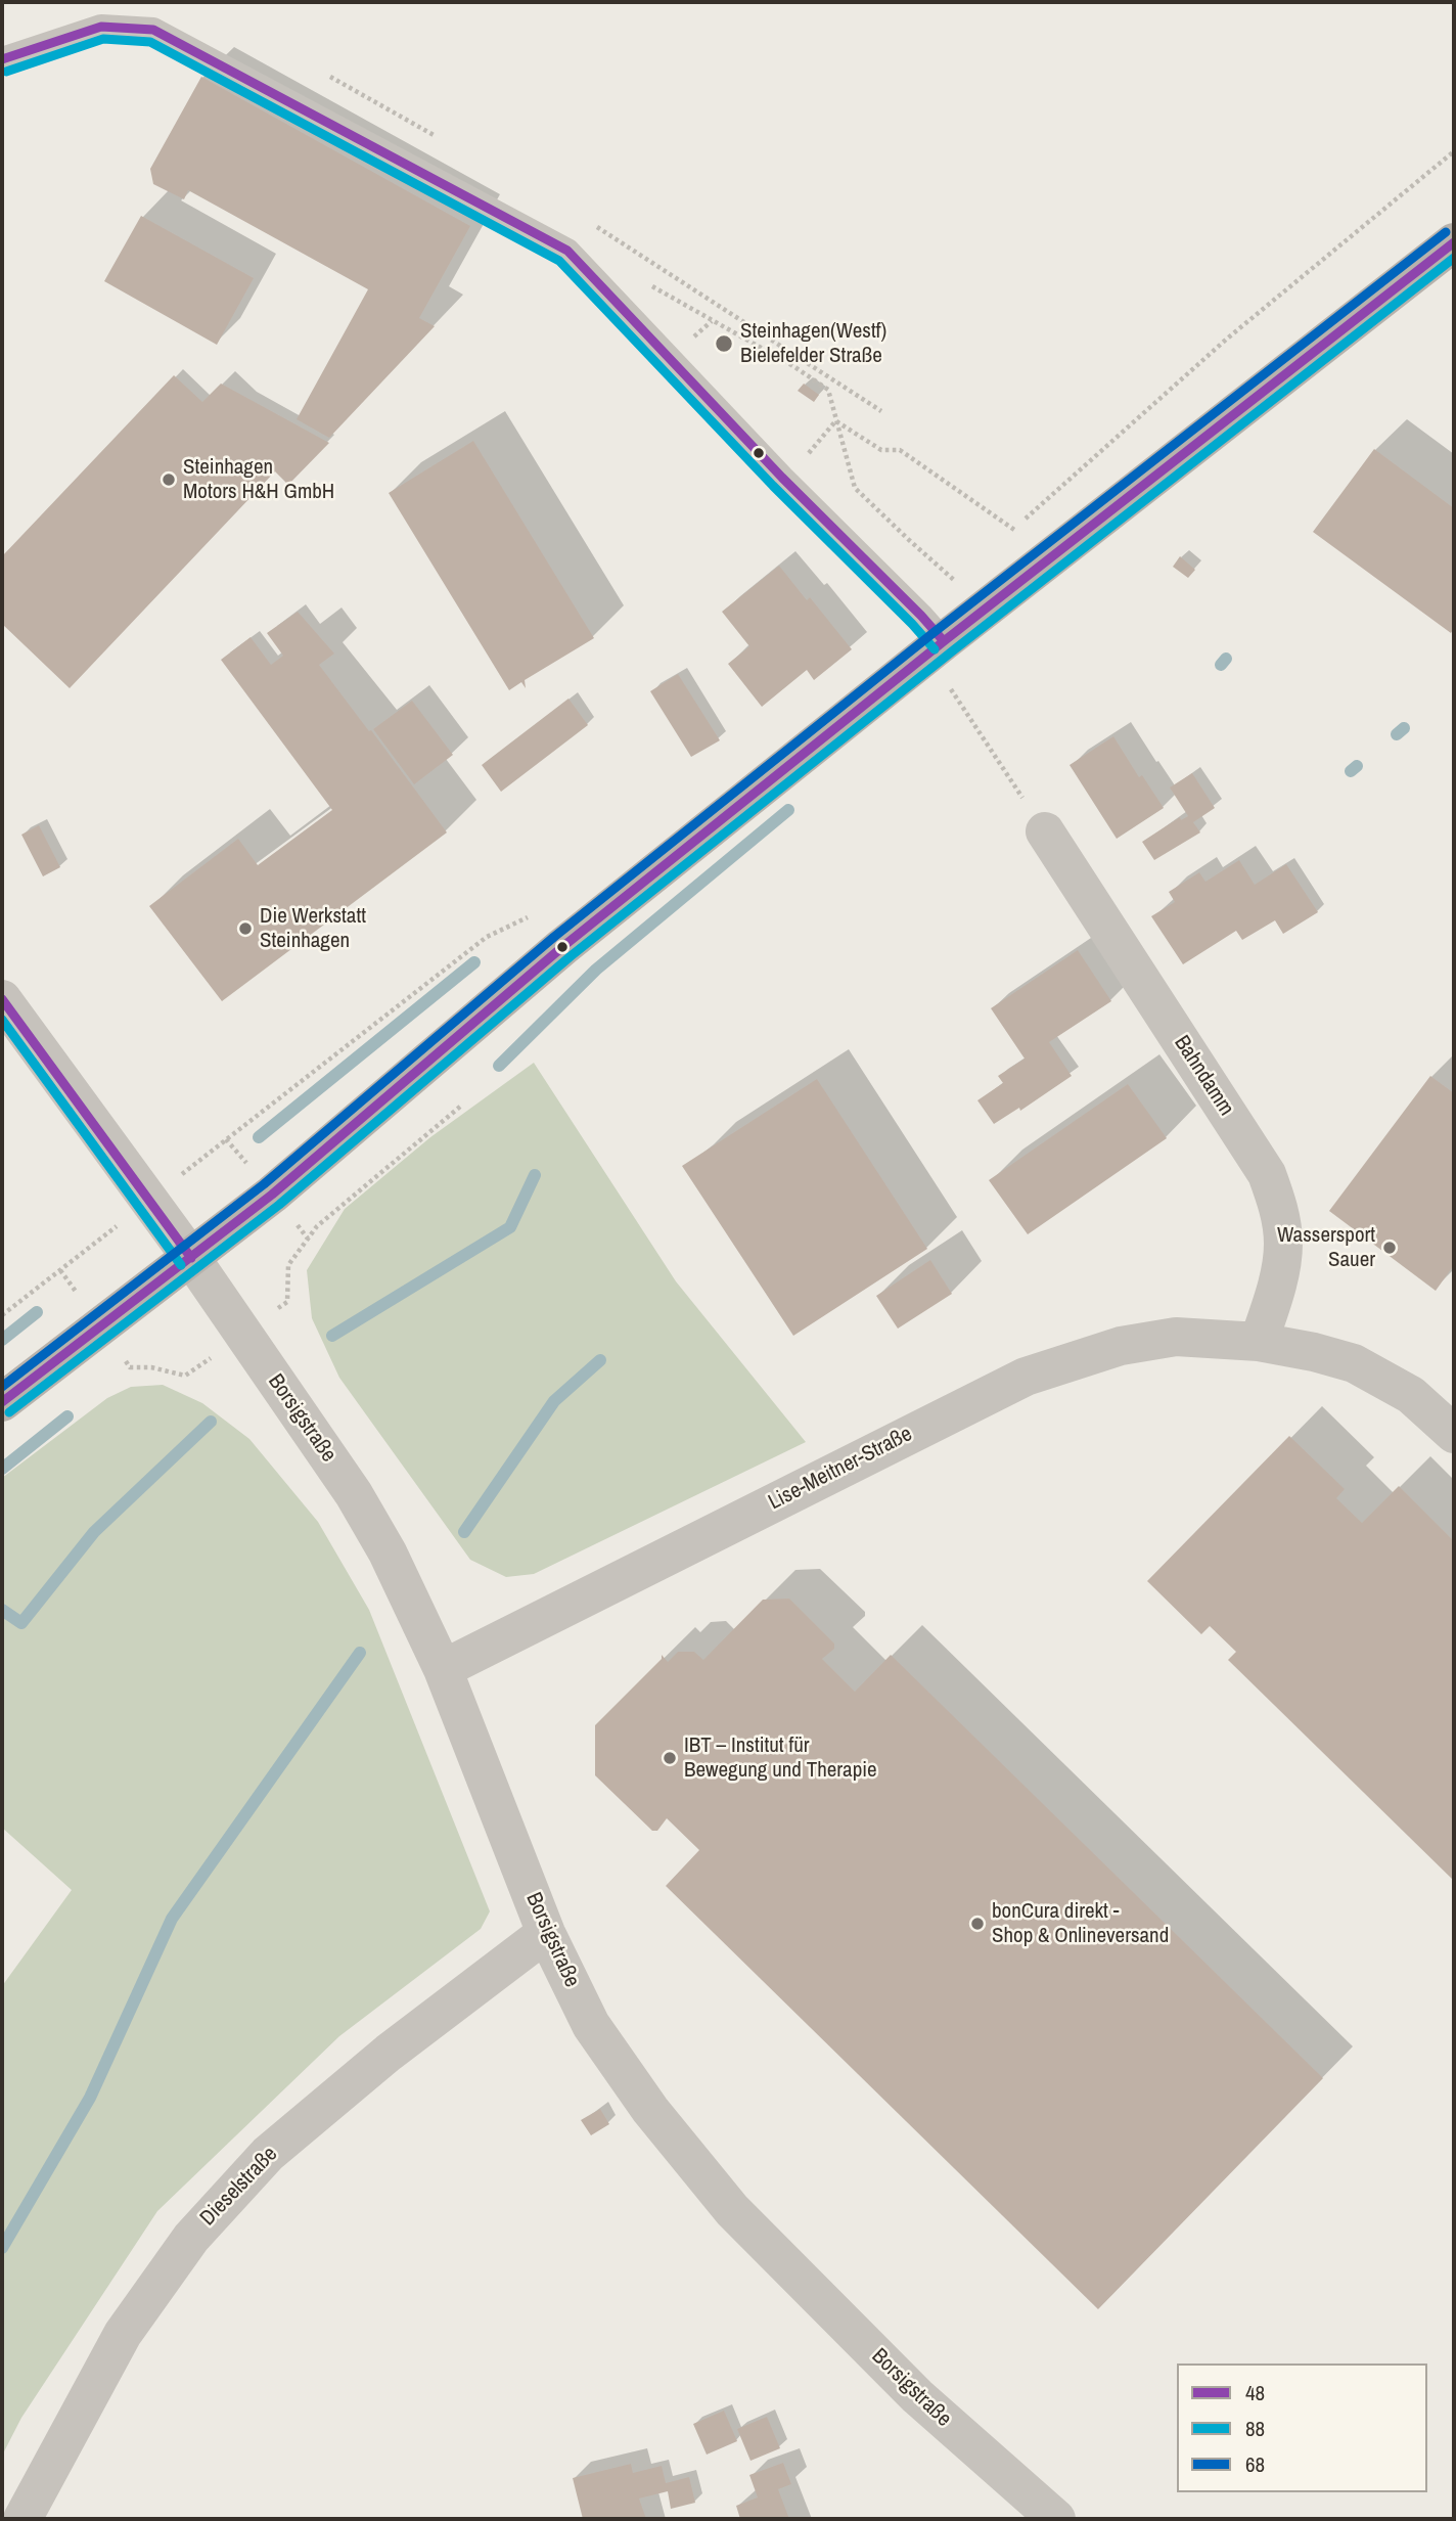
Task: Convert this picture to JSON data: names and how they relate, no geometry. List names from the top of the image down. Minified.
{"streets":{"street":["Bahndamm","Borsigstraße","Lise-Meitner-Straße","Dieselstraße"]},"crossings":[["Bahndamm","Lise-Meitner-Straße"],["Borsigstraße","Lise-Meitner-Straße"],["Borsigstraße","Dieselstraße"]],"places":["Steinhagen(Westf) Bielefelder Straße","Steinhagen Motors H&H GmbH","Die Werkstatt Steinhagen","Wassersport Sauer","IBT – Institut für Bewegung und Therapie","bonCura direkt - Shop & Onlineversand"],"lines":["transit line 48","transit line 88","transit line 68"],"legend":["48","88","68"]}
